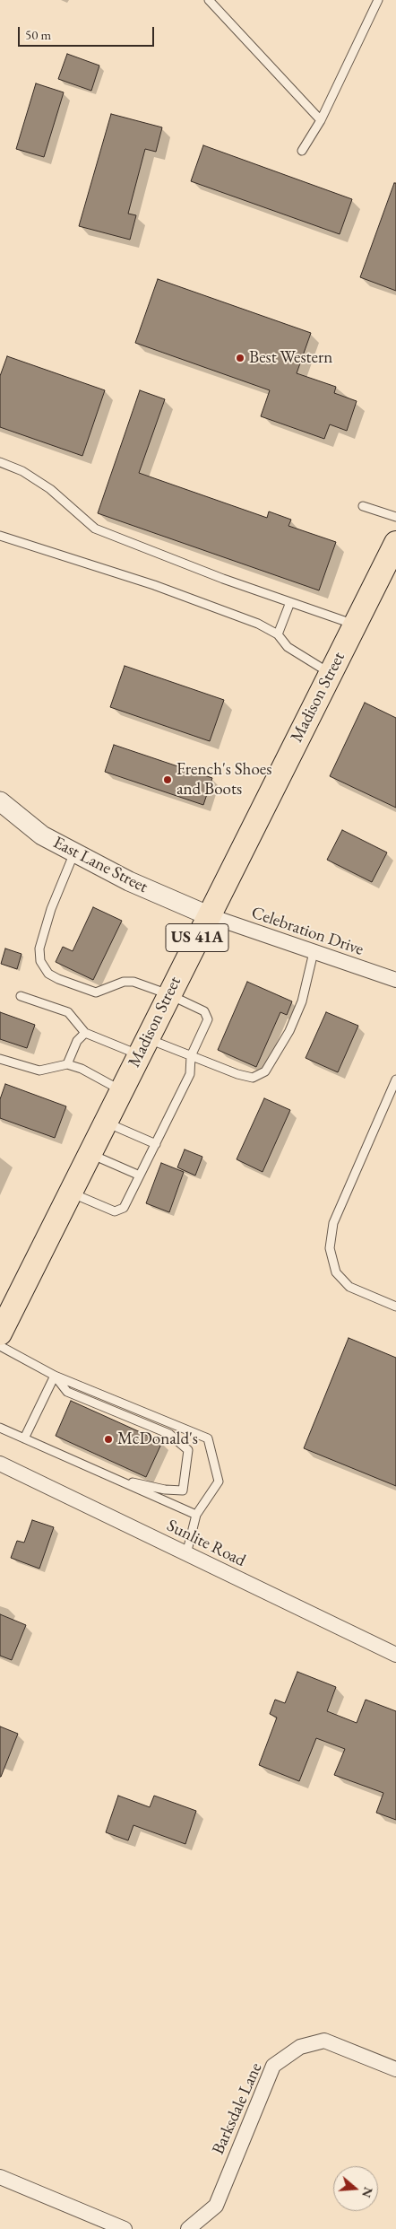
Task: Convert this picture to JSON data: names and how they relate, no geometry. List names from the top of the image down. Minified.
{"streets":{"main road":["Madison Street","US 41A"],"street":["East Lane Street","Celebration Drive","Sunlite Road","Barksdale Lane"]},"crossings":[["Madison Street","East Lane Street"],["Madison Street","Celebration Drive"],["East Lane Street","Celebration Drive"]],"places":["Best Western","French's Shoes and Boots","McDonald's"],"scale_bar":"50 m","north":"right"}
